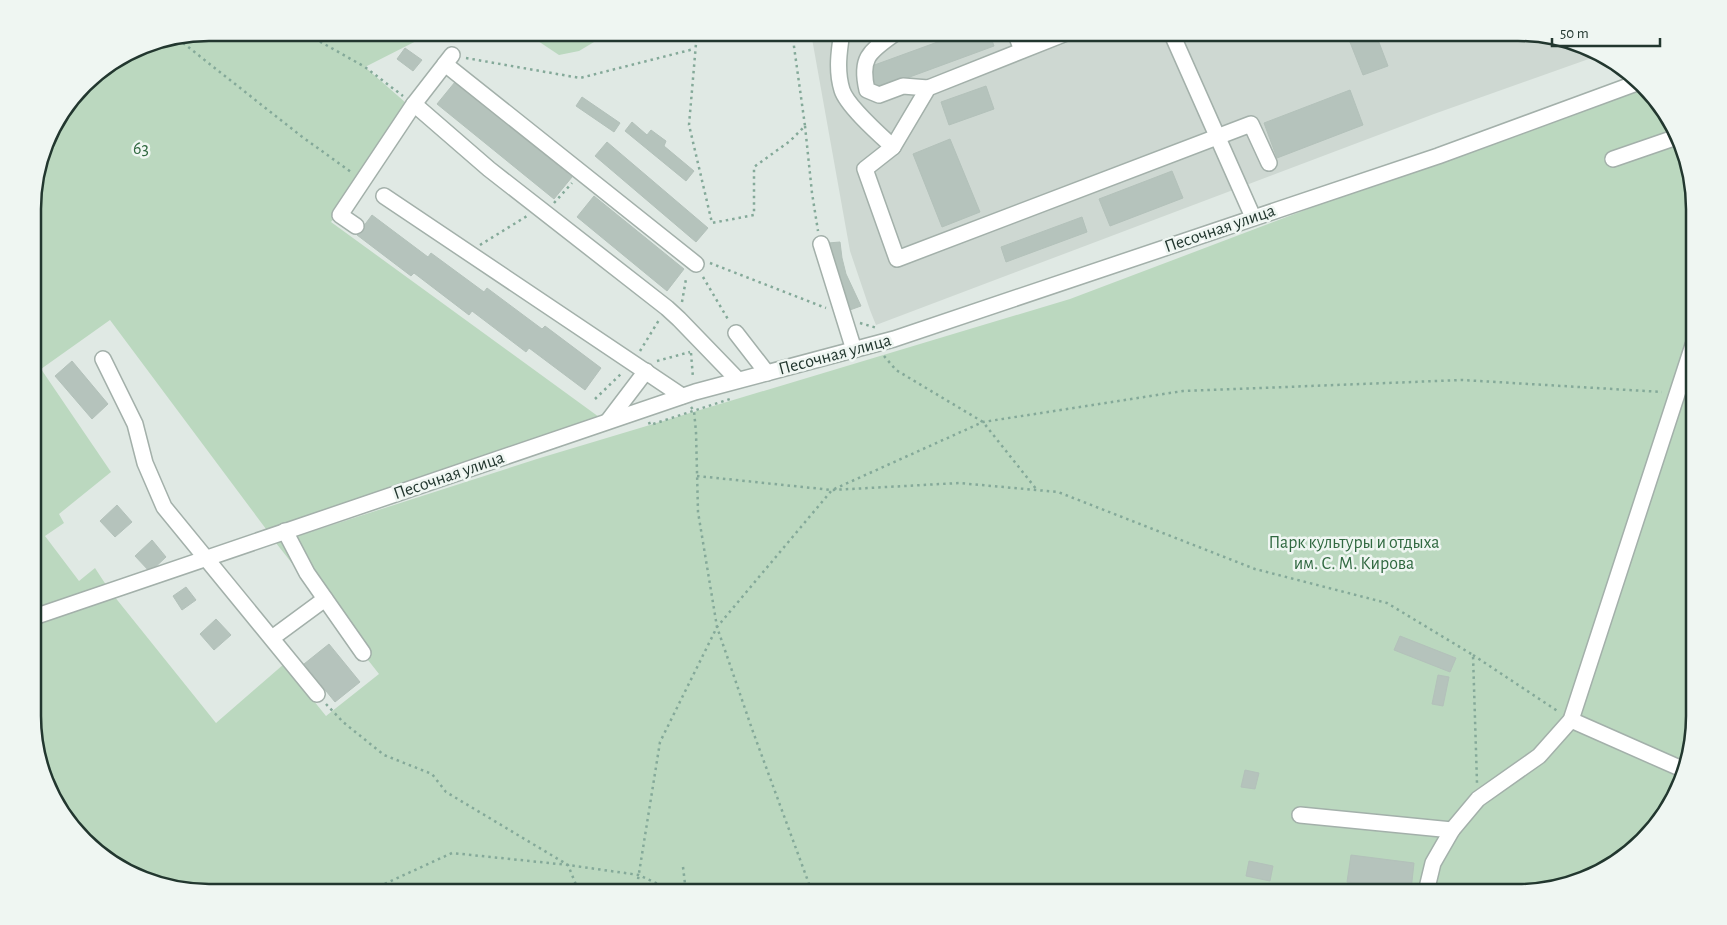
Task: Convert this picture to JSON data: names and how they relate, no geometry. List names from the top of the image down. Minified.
{"streets":{"street":["Песочная улица"]},"parks":["63","Парк культуры и отдыха им. С. М. Кирова"],"scale_bar":"50 m"}
